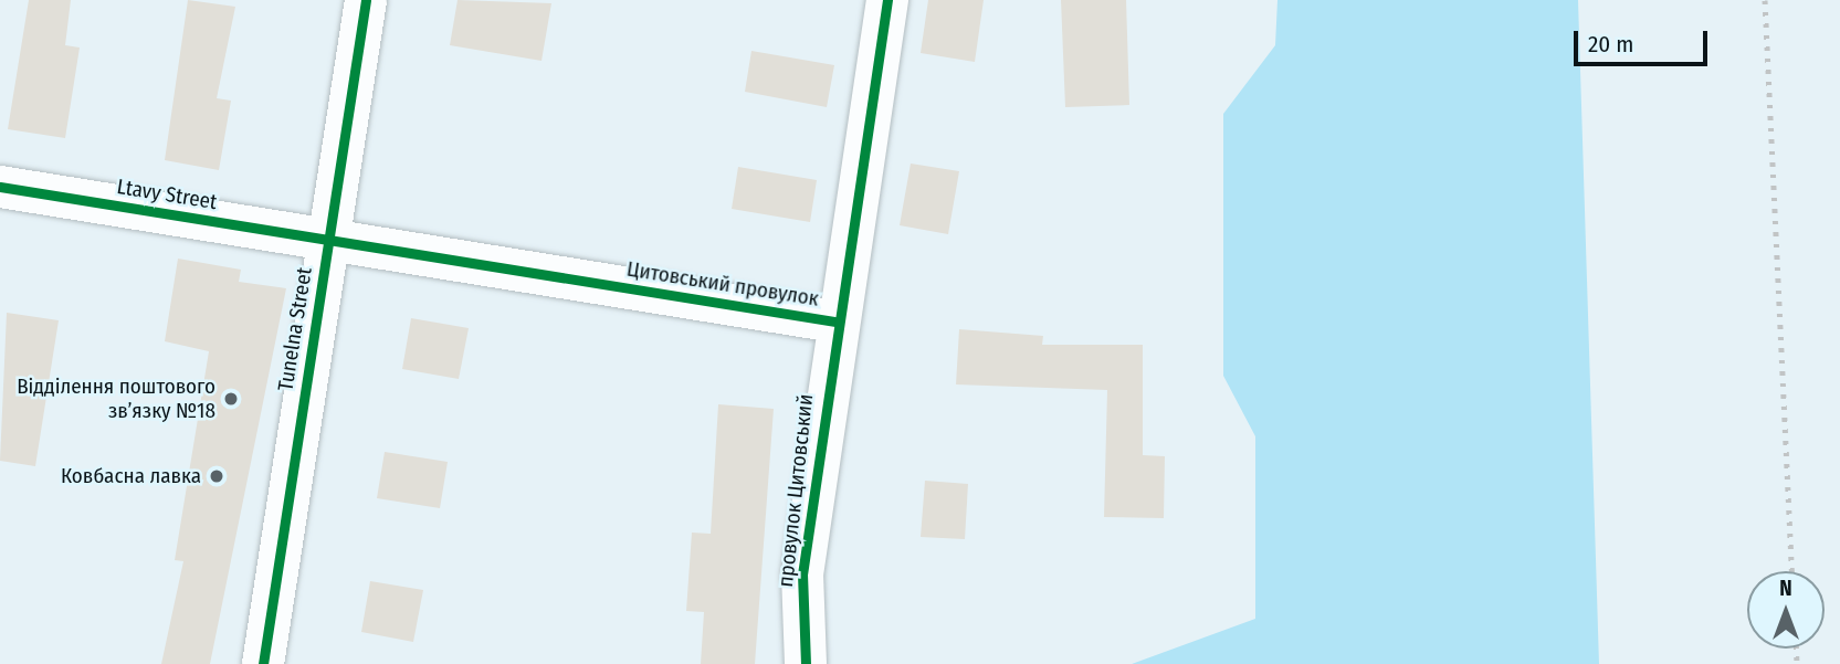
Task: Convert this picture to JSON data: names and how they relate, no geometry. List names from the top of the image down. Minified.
{"streets":{"street":["Ltavy Street","Цитовський провулок","Tunelna Street","провулок Цитовський"]},"crossings":[["Ltavy Street","Цитовський провулок"],["Ltavy Street","Tunelna Street"],["Цитовський провулок","Tunelna Street"],["Цитовський провулок","провулок Цитовський"]],"places":["Відділення поштового зв’язку №18","Ковбасна лавка"],"scale_bar":"20 m","north":"top"}
